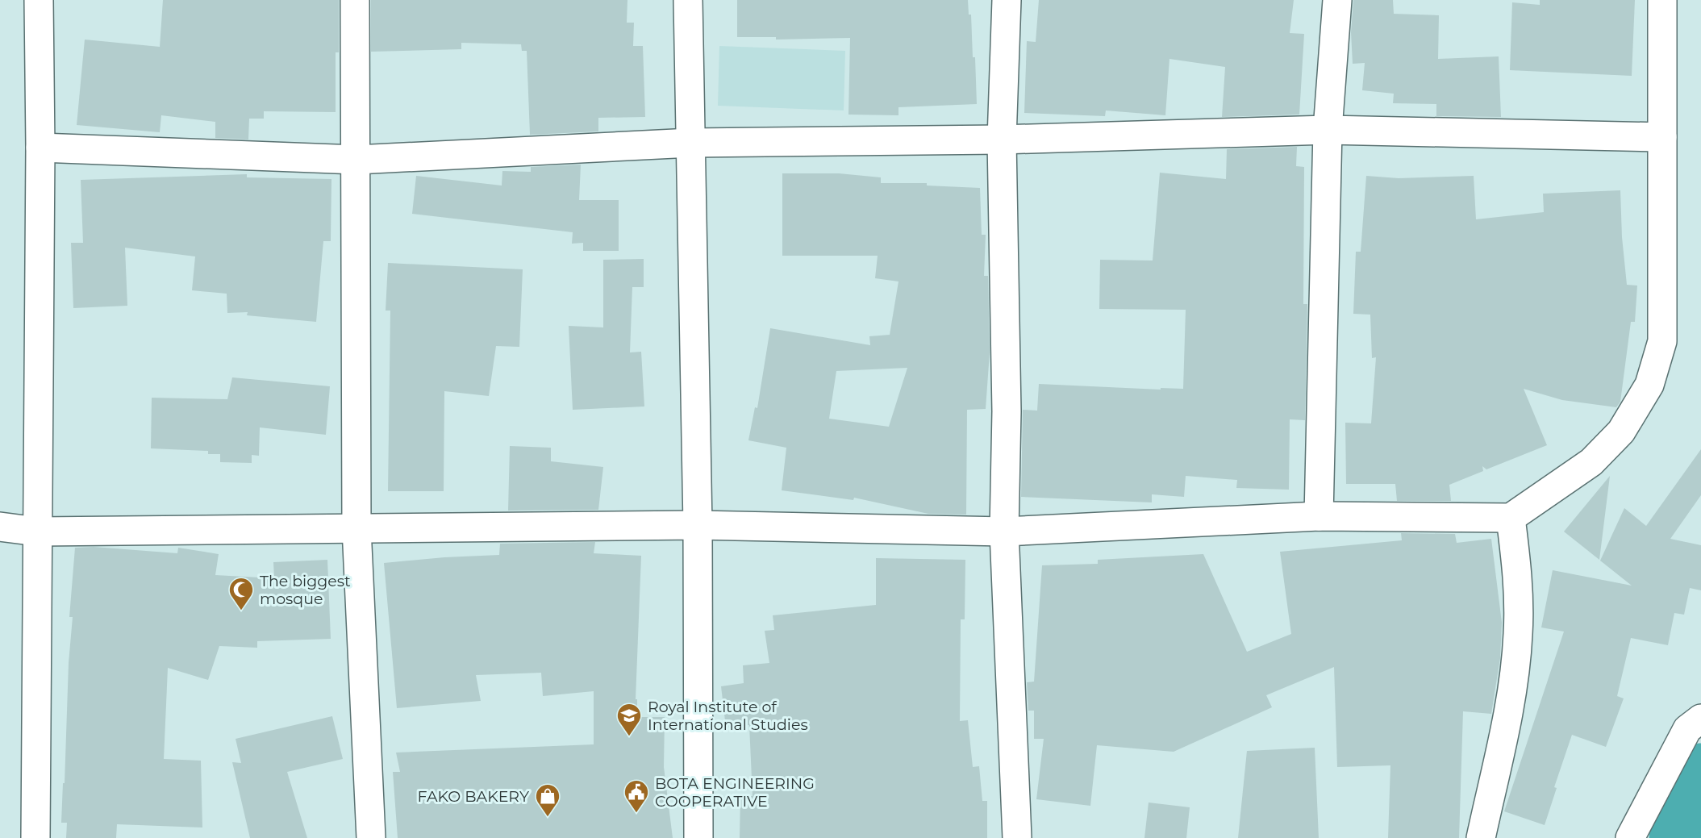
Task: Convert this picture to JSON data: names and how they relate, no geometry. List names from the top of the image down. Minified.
{"places":{"mosque":["The biggest mosque"],"school or university":["Royal Institute of International Studies"],"public building":["BOTA ENGINEERING COOPERATIVE"],"shop":["FAKO BAKERY"]}}
